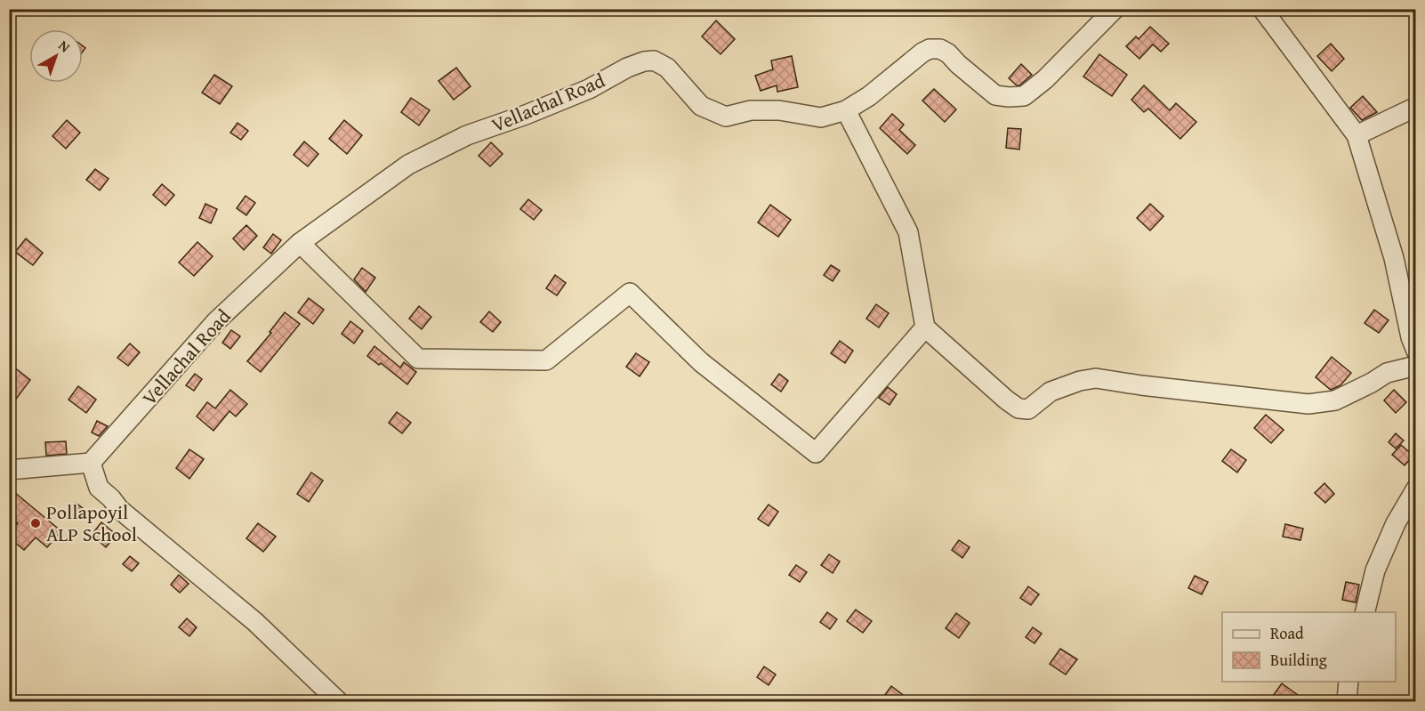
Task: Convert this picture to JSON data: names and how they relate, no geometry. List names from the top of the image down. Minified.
{"streets":{"street":["Vellachal Road"]},"places":["Pollapoyil ALP School"],"legend":["Road","Building"],"north":"top right"}
